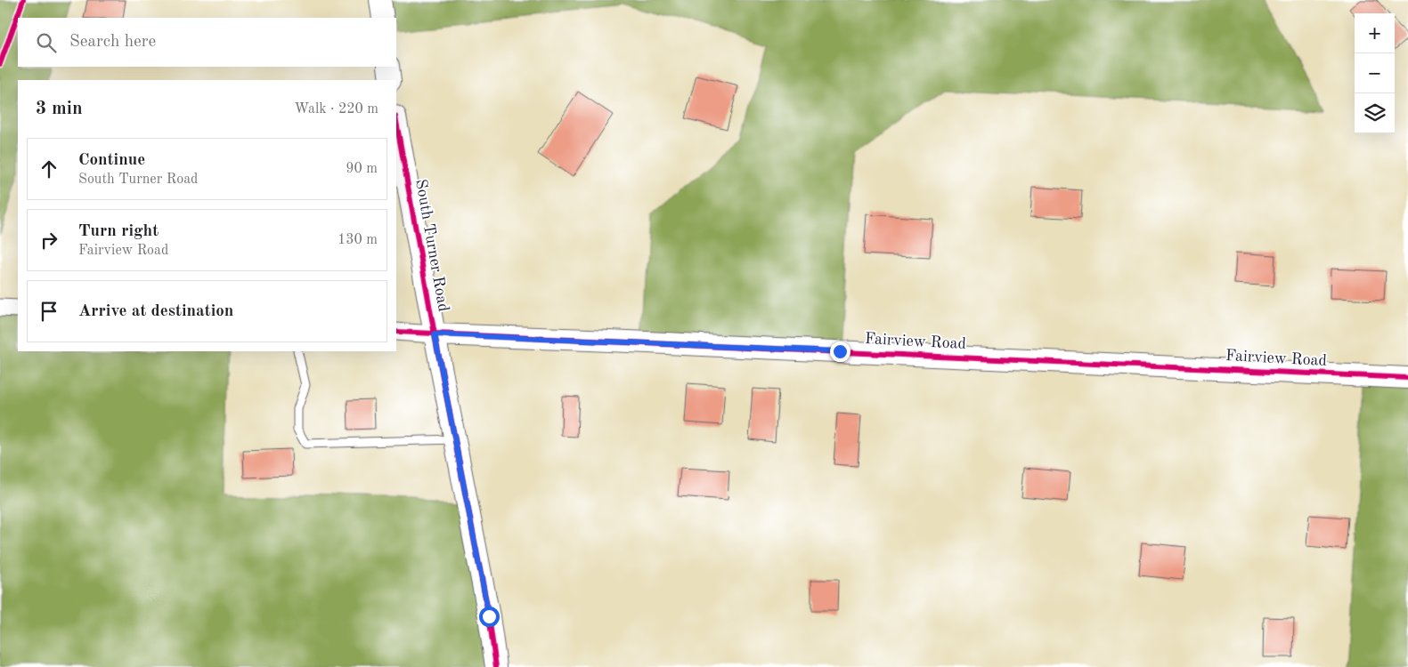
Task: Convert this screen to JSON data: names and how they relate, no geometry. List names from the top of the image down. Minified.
{"streets":{"street":["South Turner Road","Fairview Road"]},"crossings":[["South Turner Road","Fairview Road"]],"page":{"map_buttons":["+","−"],"search":"Search here","heading":["3 min","Walk · 220 m"],"list":[["Continue","South Turner Road","90 m"],["Turn right","Fairview Road","130 m"],"Arrive at destination"]}}
